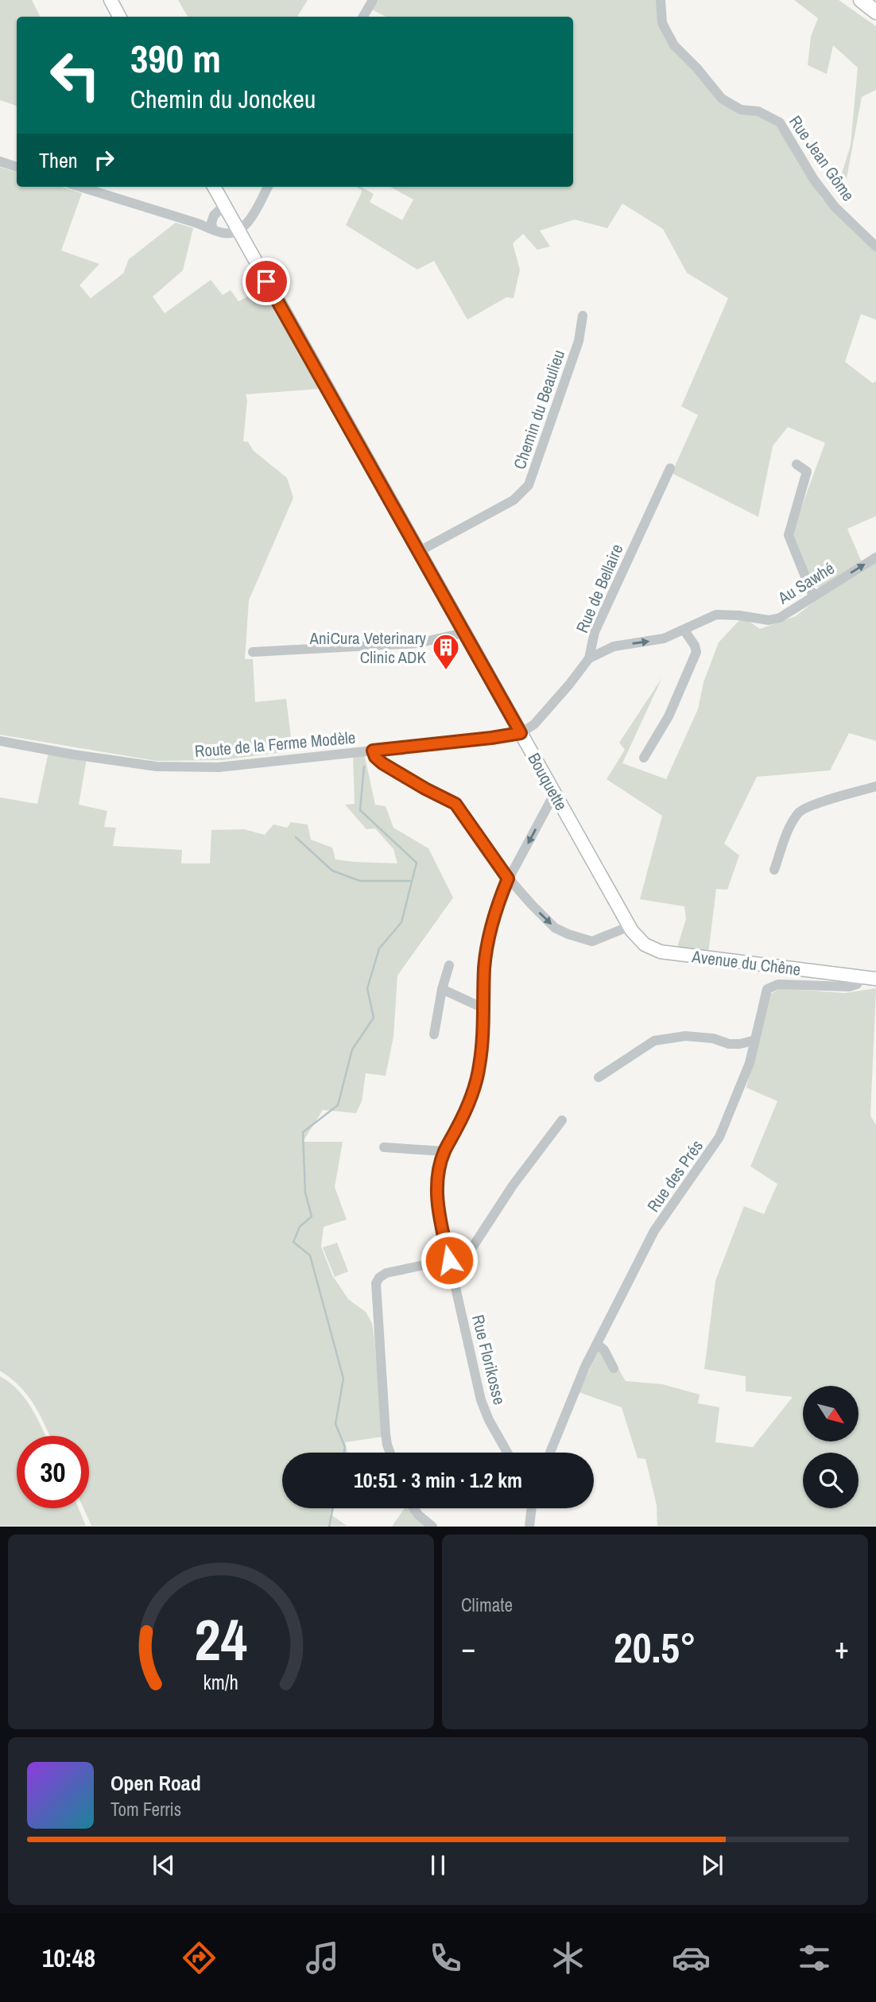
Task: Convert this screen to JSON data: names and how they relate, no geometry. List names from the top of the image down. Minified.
{"streets":{"main road":["Bouquette","Avenue du Chêne"],"street":["Rue Jean Gôme","Chemin du Beaulieu","Au Sawhé","Rue de Bellaire","Route de la Ferme Modèle","Rue des Prés","Rue Florikosse"]},"crossings":[["Chemin du Beaulieu","Bouquette"],["Au Sawhé","Rue de Bellaire"],["Rue de Bellaire","Route de la Ferme Modèle"],["Rue de Bellaire","Bouquette"],["Route de la Ferme Modèle","Bouquette"],["Bouquette","Avenue du Chêne"],["Bouquette","Rue Florikosse"],["Avenue du Chêne","Rue des Prés"]],"one_way":["Au Sawhé"],"places":{"building":["AniCura Veterinary Clinic ADK"]},"north":"bottom right","page":{"turn":["390 m","Chemin du Jonckeu"],"then":"Then","limit":"30","trip":"10:51 · 3 min · 1.2 km","tile":"Climate","heat":["−","20.5°","+"],"song":["Open Road","Tom Ferris"],"tabs":"10:48","gauge":["24","km/h"]}}
